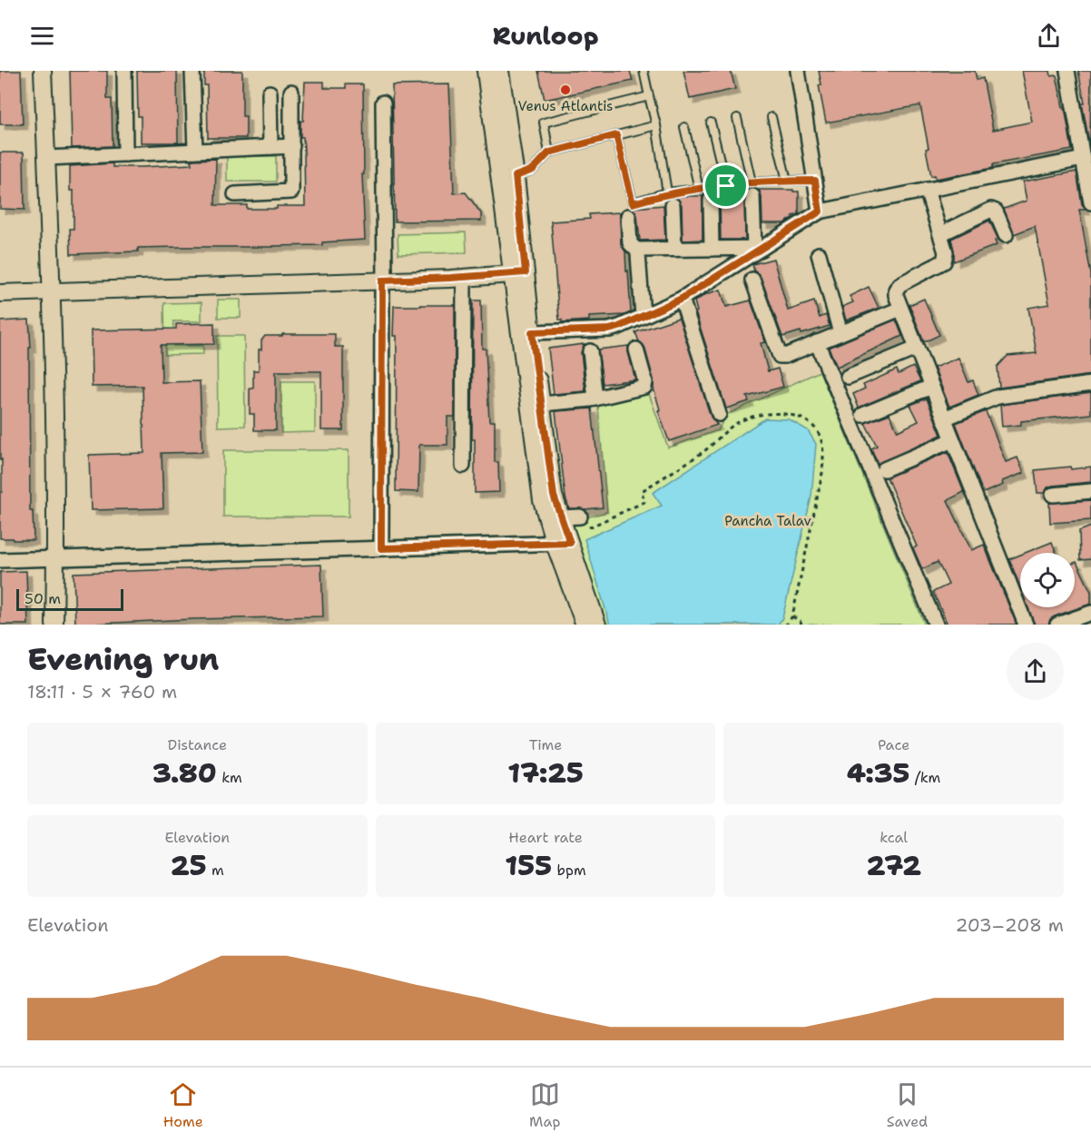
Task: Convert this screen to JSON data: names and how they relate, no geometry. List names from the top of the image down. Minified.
{"parks":["Pancha Talav"],"places":["Venus Atlantis"],"scale_bar":"50 m","page":{"header":"Runloop","scale":"50 m","heading":["Evening run","18:11 · 5 × 760 m"],"stats":[["Distance","3.80 km"],["Time","17:25"],["Pace","4:35 /km"],["Elevation","25 m"],["Heart rate","155 bpm"],["kcal","272"]],"chart":["Elevation","203–208 m"],"tabs":["Home","Map","Saved"]}}
